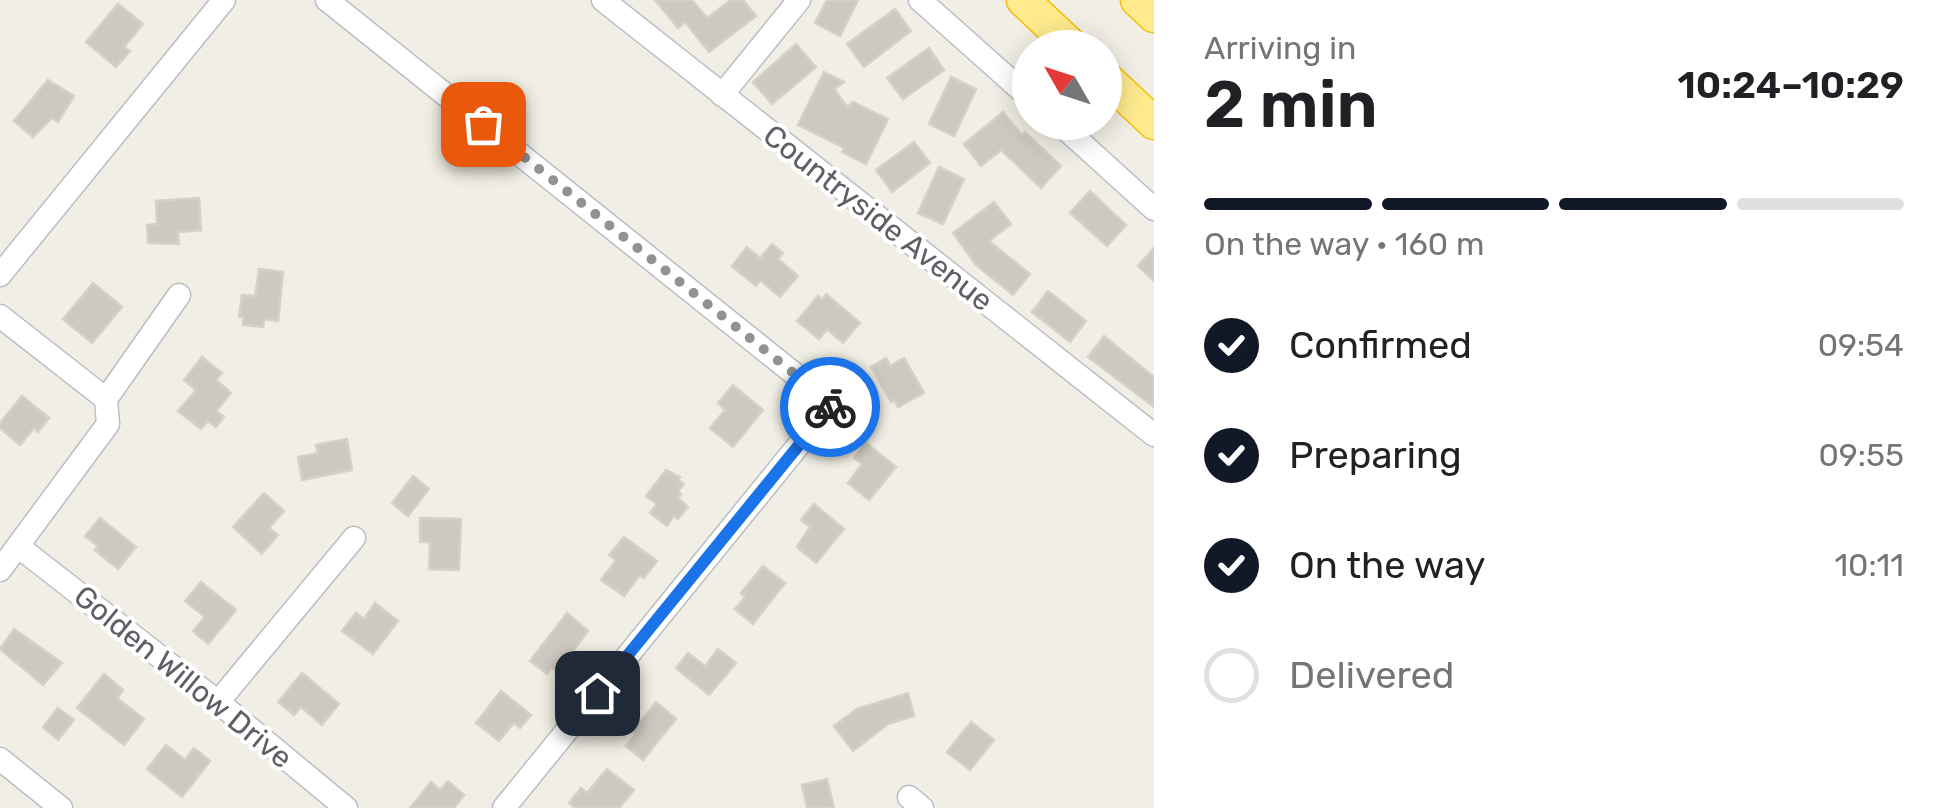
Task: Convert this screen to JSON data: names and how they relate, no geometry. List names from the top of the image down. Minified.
{"streets":{"street":["Countryside Avenue","Golden Willow Drive"]},"north":"top left","page":{"heading":["2 min","Arriving in","10:24–10:29"],"bar":"On the way · 160 m","list":[["Confirmed","09:54"],["Preparing","09:55"],["On the way","10:11"],"Delivered"]}}
